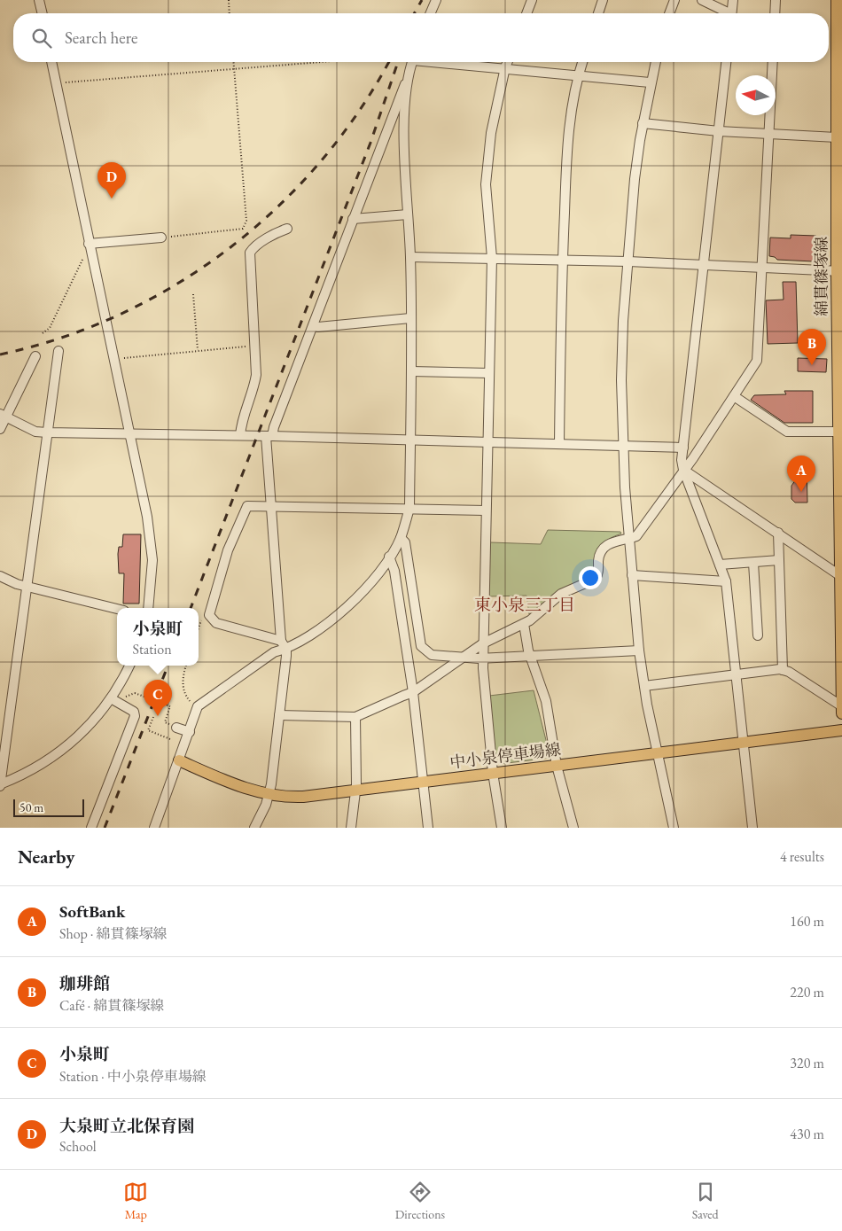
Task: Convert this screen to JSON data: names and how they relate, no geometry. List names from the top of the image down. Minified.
{"streets":{"main road":["綿貫篠塚線","中小泉停車場線"]},"districts":["東小泉三丁目"],"scale_bar":"50 m","north":"left","page":{"search":"Search here","pins":["D","B","A","C"],"popup":["小泉町","Station"],"scale":"50 m","heading":["Nearby","4 results"],"list":[{"mark":"A","name":"SoftBank","note":"Shop · 綿貫篠塚線","value":"160 m"},{"mark":"B","name":"珈琲館","note":"Café · 綿貫篠塚線","value":"220 m"},{"mark":"C","name":"小泉町","note":"Station · 中小泉停車場線","value":"320 m"},{"mark":"D","name":"大泉町立北保育園","note":"School","value":"430 m"}],"nav":["Map","Directions","Saved"]}}
